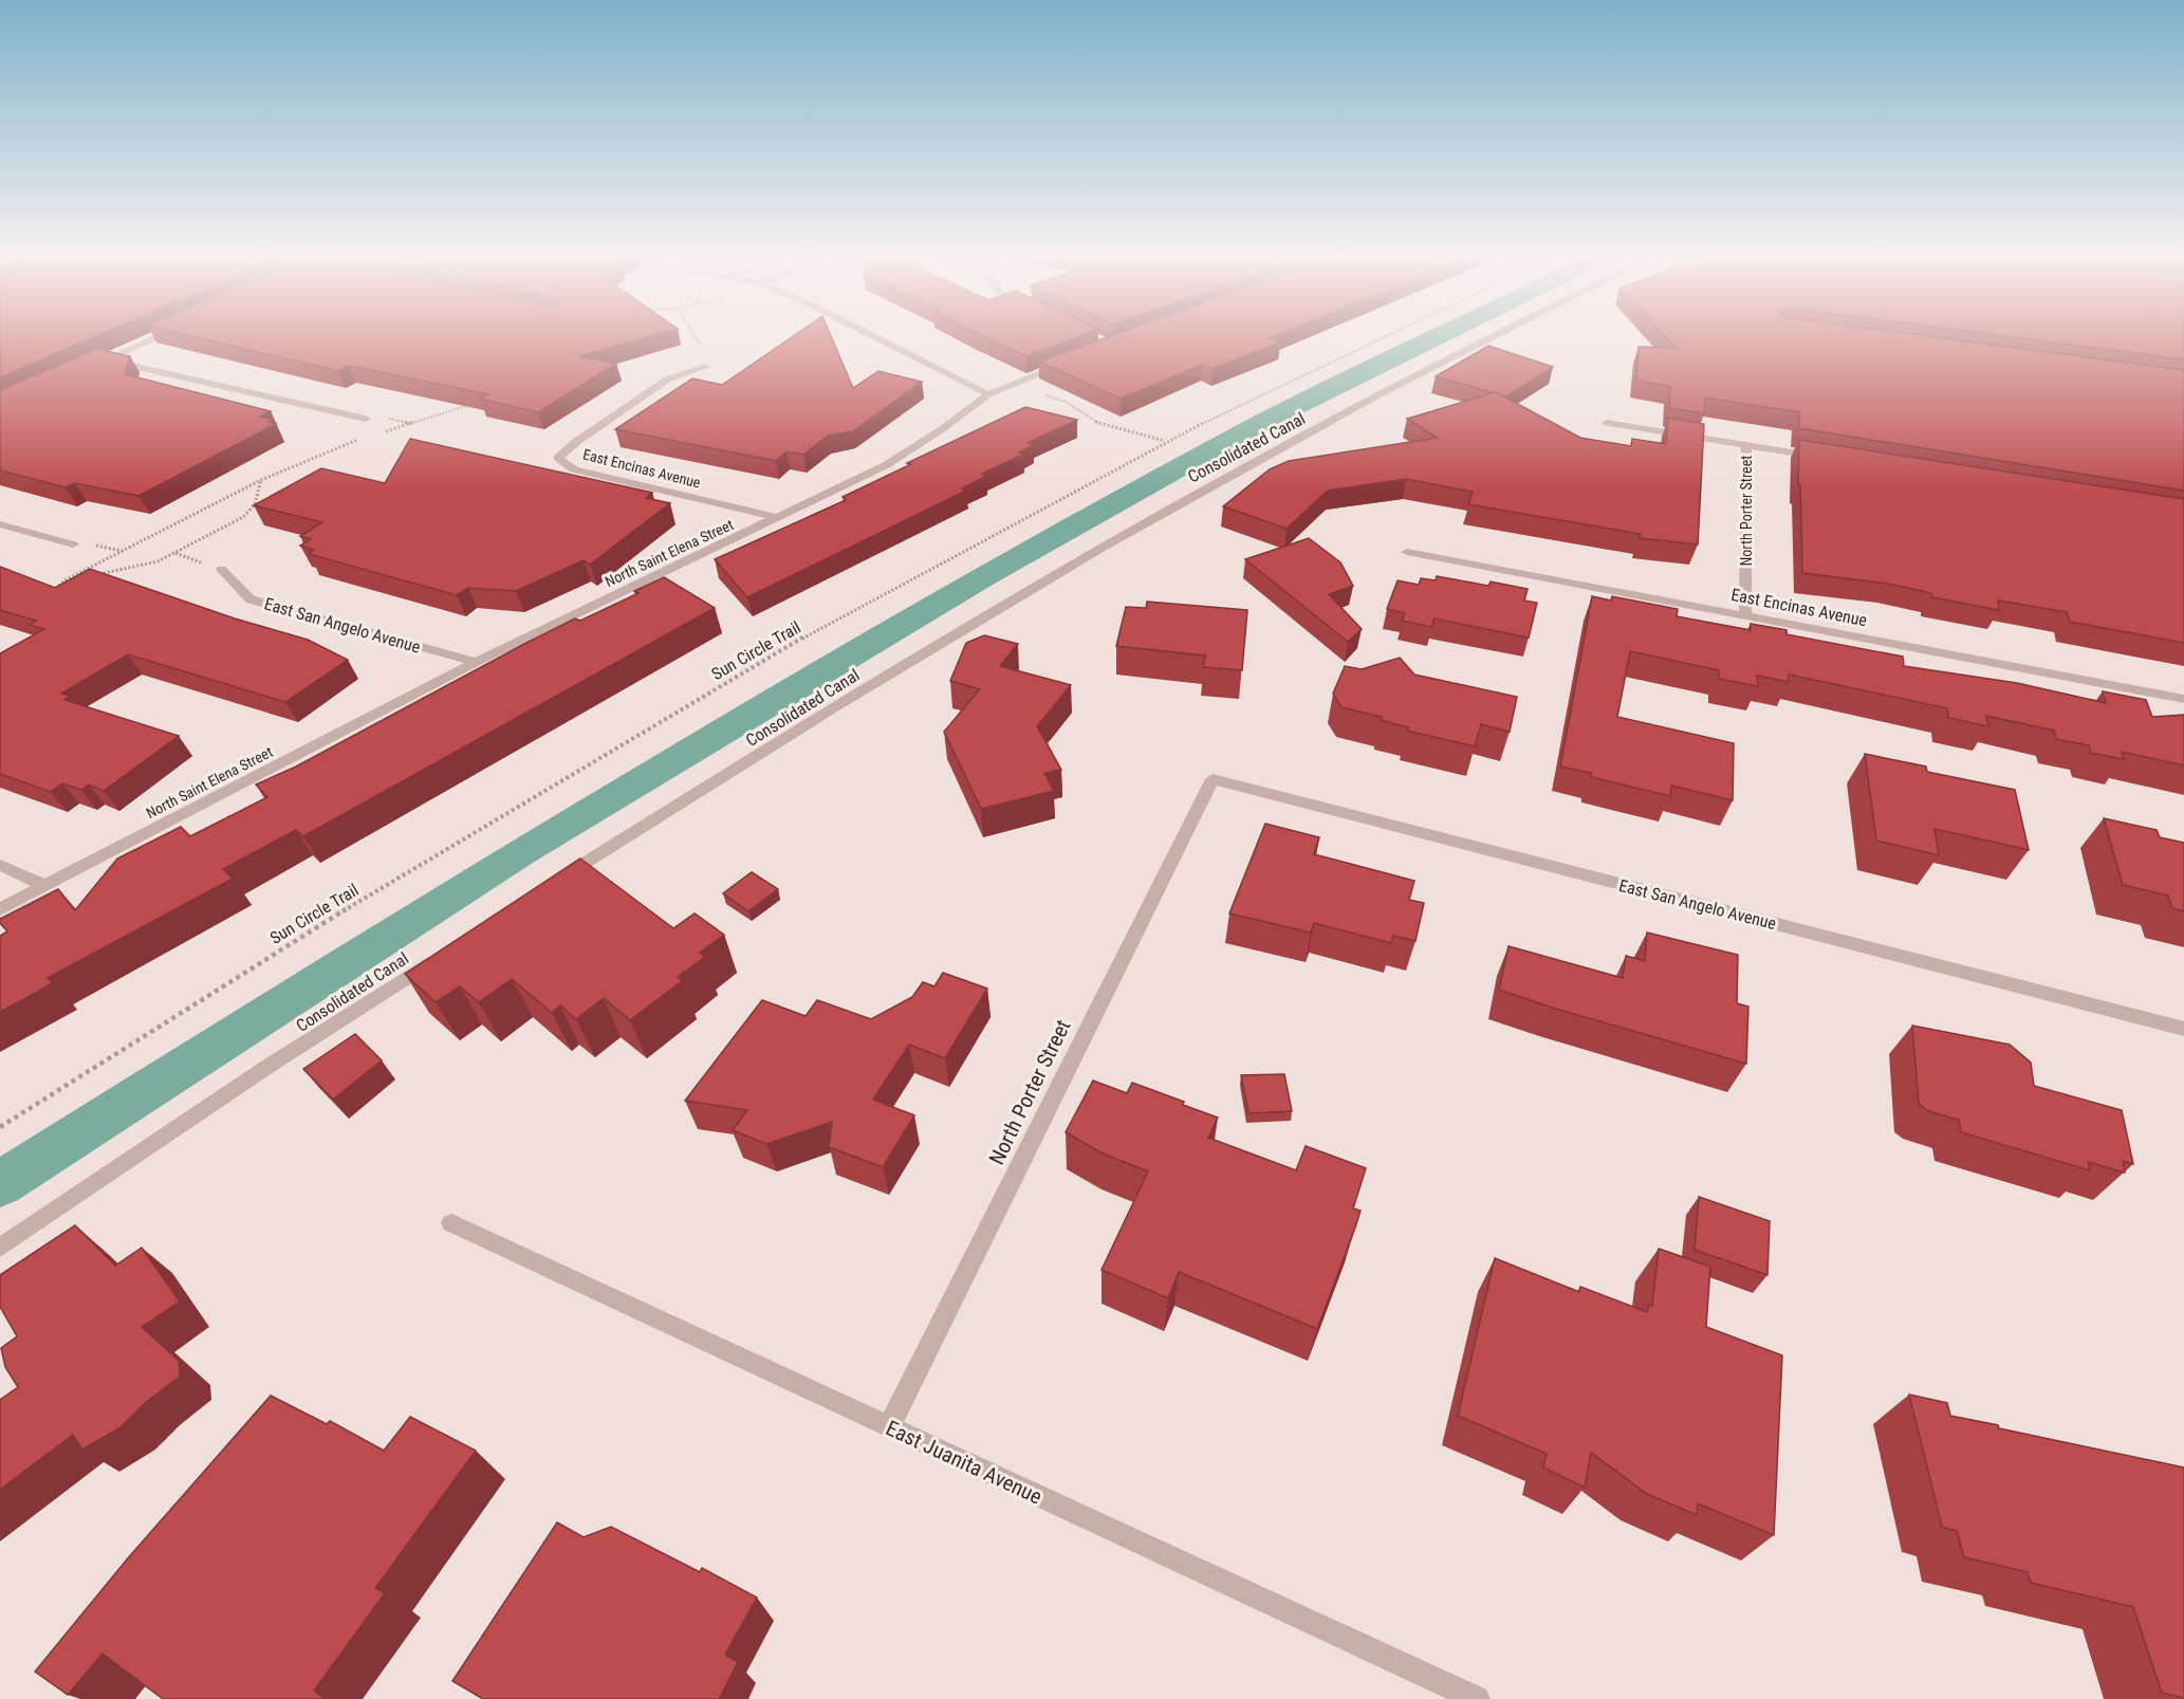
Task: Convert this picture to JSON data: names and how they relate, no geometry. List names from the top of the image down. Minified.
{"streets":{"street":["Consolidated Canal","East Encinas Avenue","North Porter Street","North Saint Elena Street","East San Angelo Avenue","East Juanita Avenue"],"path":["Sun Circle Trail"]},"crossings":[["East Encinas Avenue","North Porter Street"],["East Encinas Avenue","North Saint Elena Street"],["North Porter Street","East San Angelo Avenue"],["North Porter Street","East Juanita Avenue"],["North Saint Elena Street","East San Angelo Avenue"]]}
